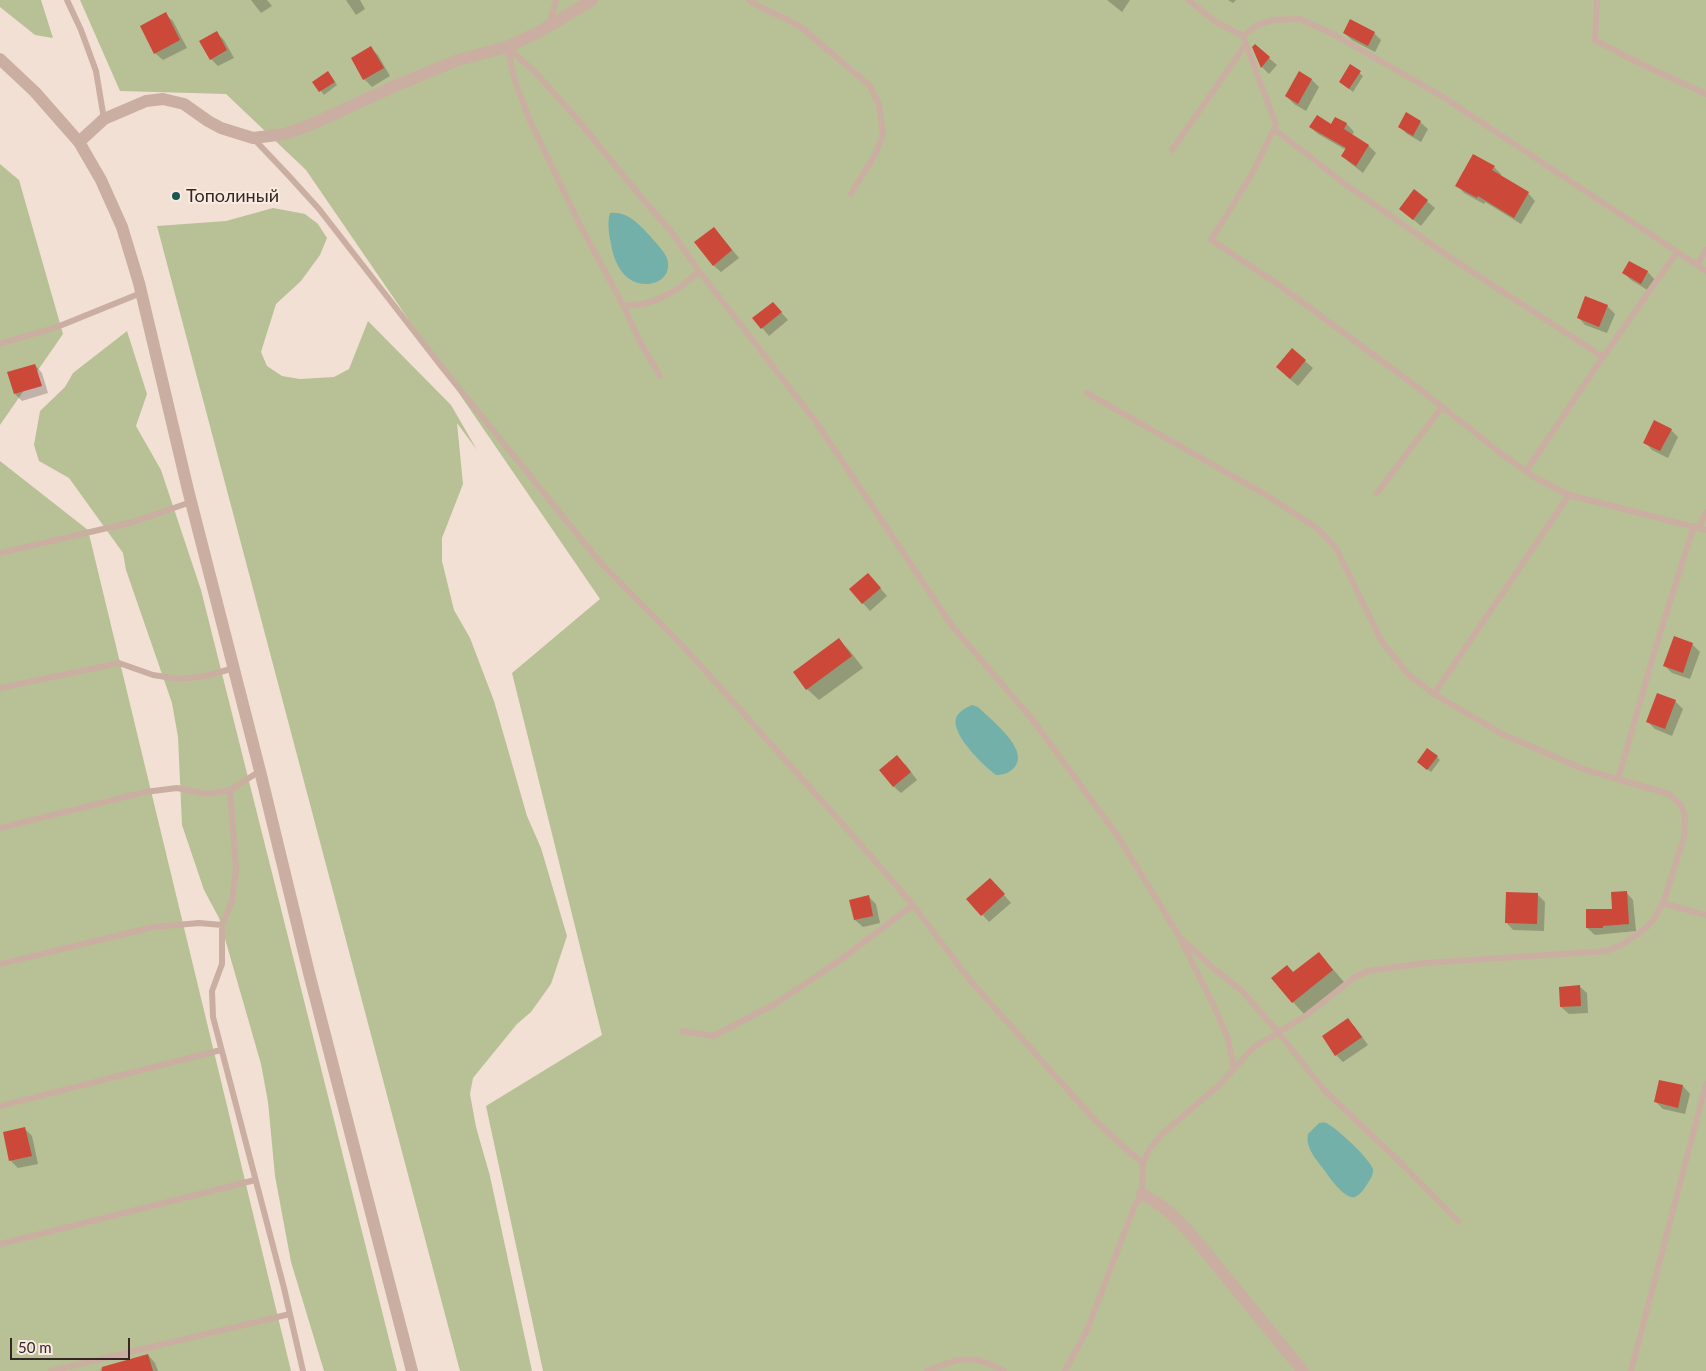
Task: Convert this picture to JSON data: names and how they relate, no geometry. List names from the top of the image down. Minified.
{"places":["Тополиный"],"scale_bar":"50 m"}
